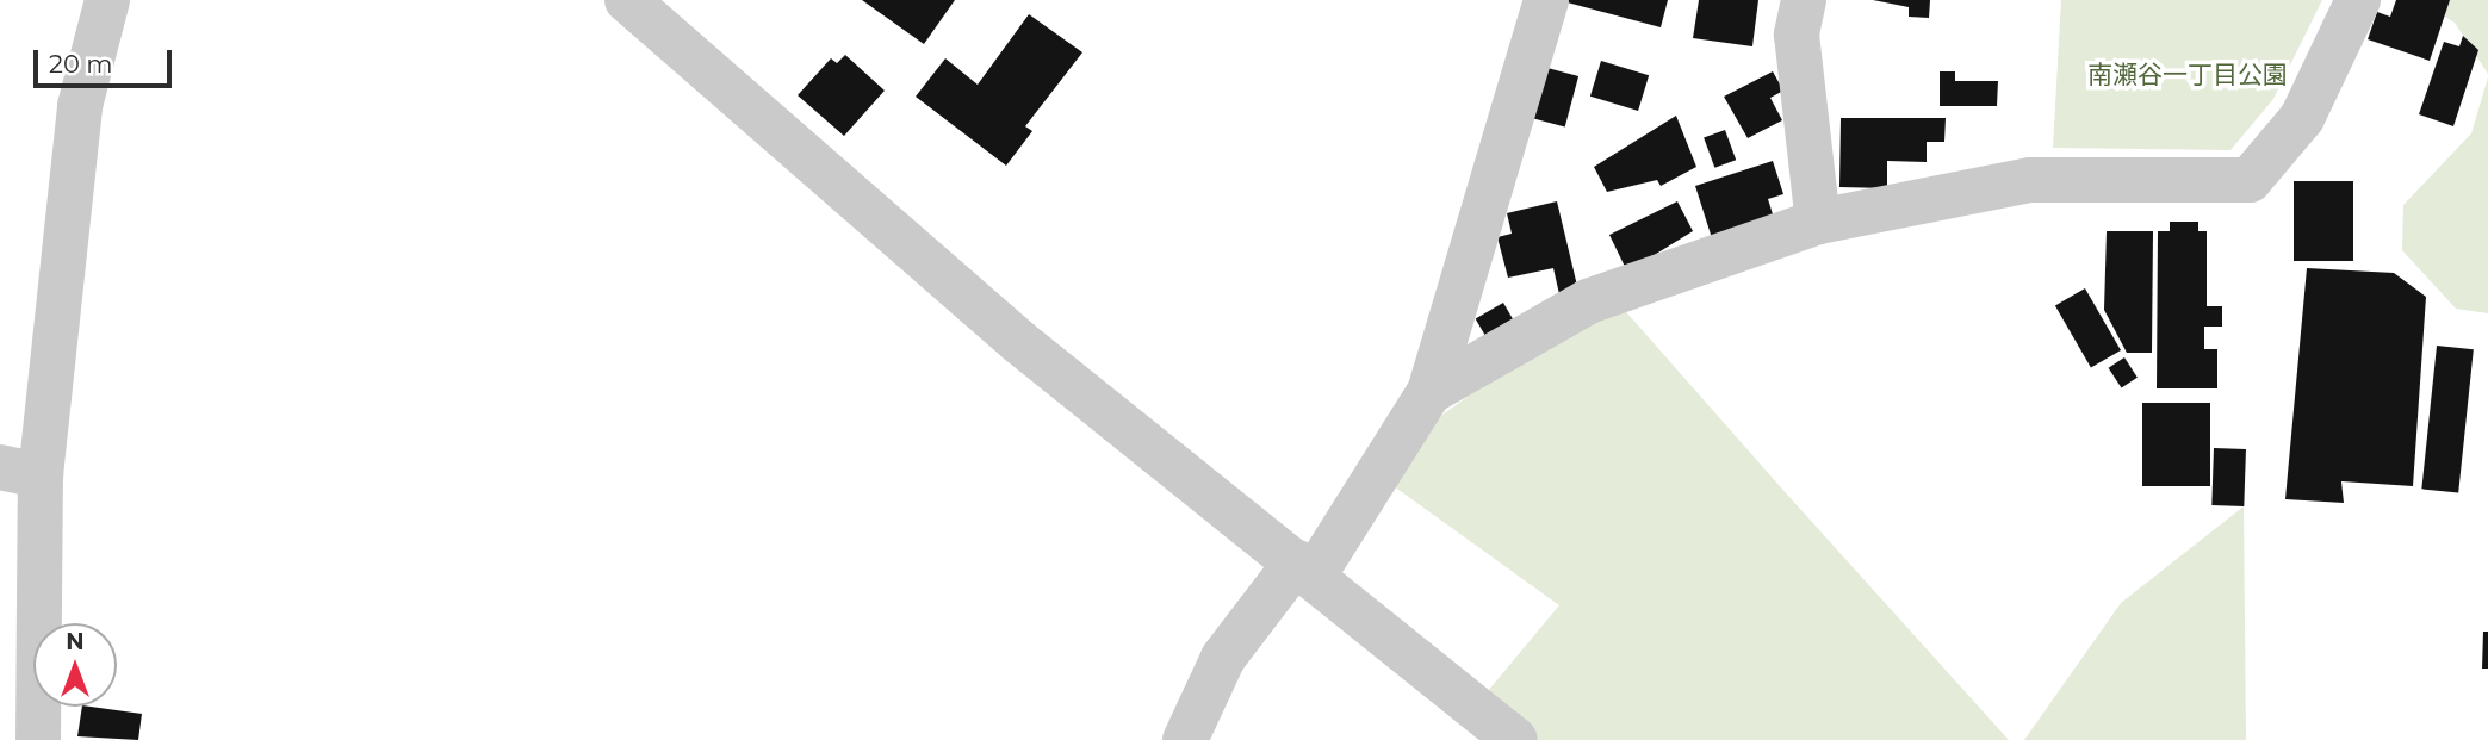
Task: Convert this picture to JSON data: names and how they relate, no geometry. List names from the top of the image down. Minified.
{"parks":["南瀬谷一丁目公園"],"scale_bar":"20 m","north":"top"}
